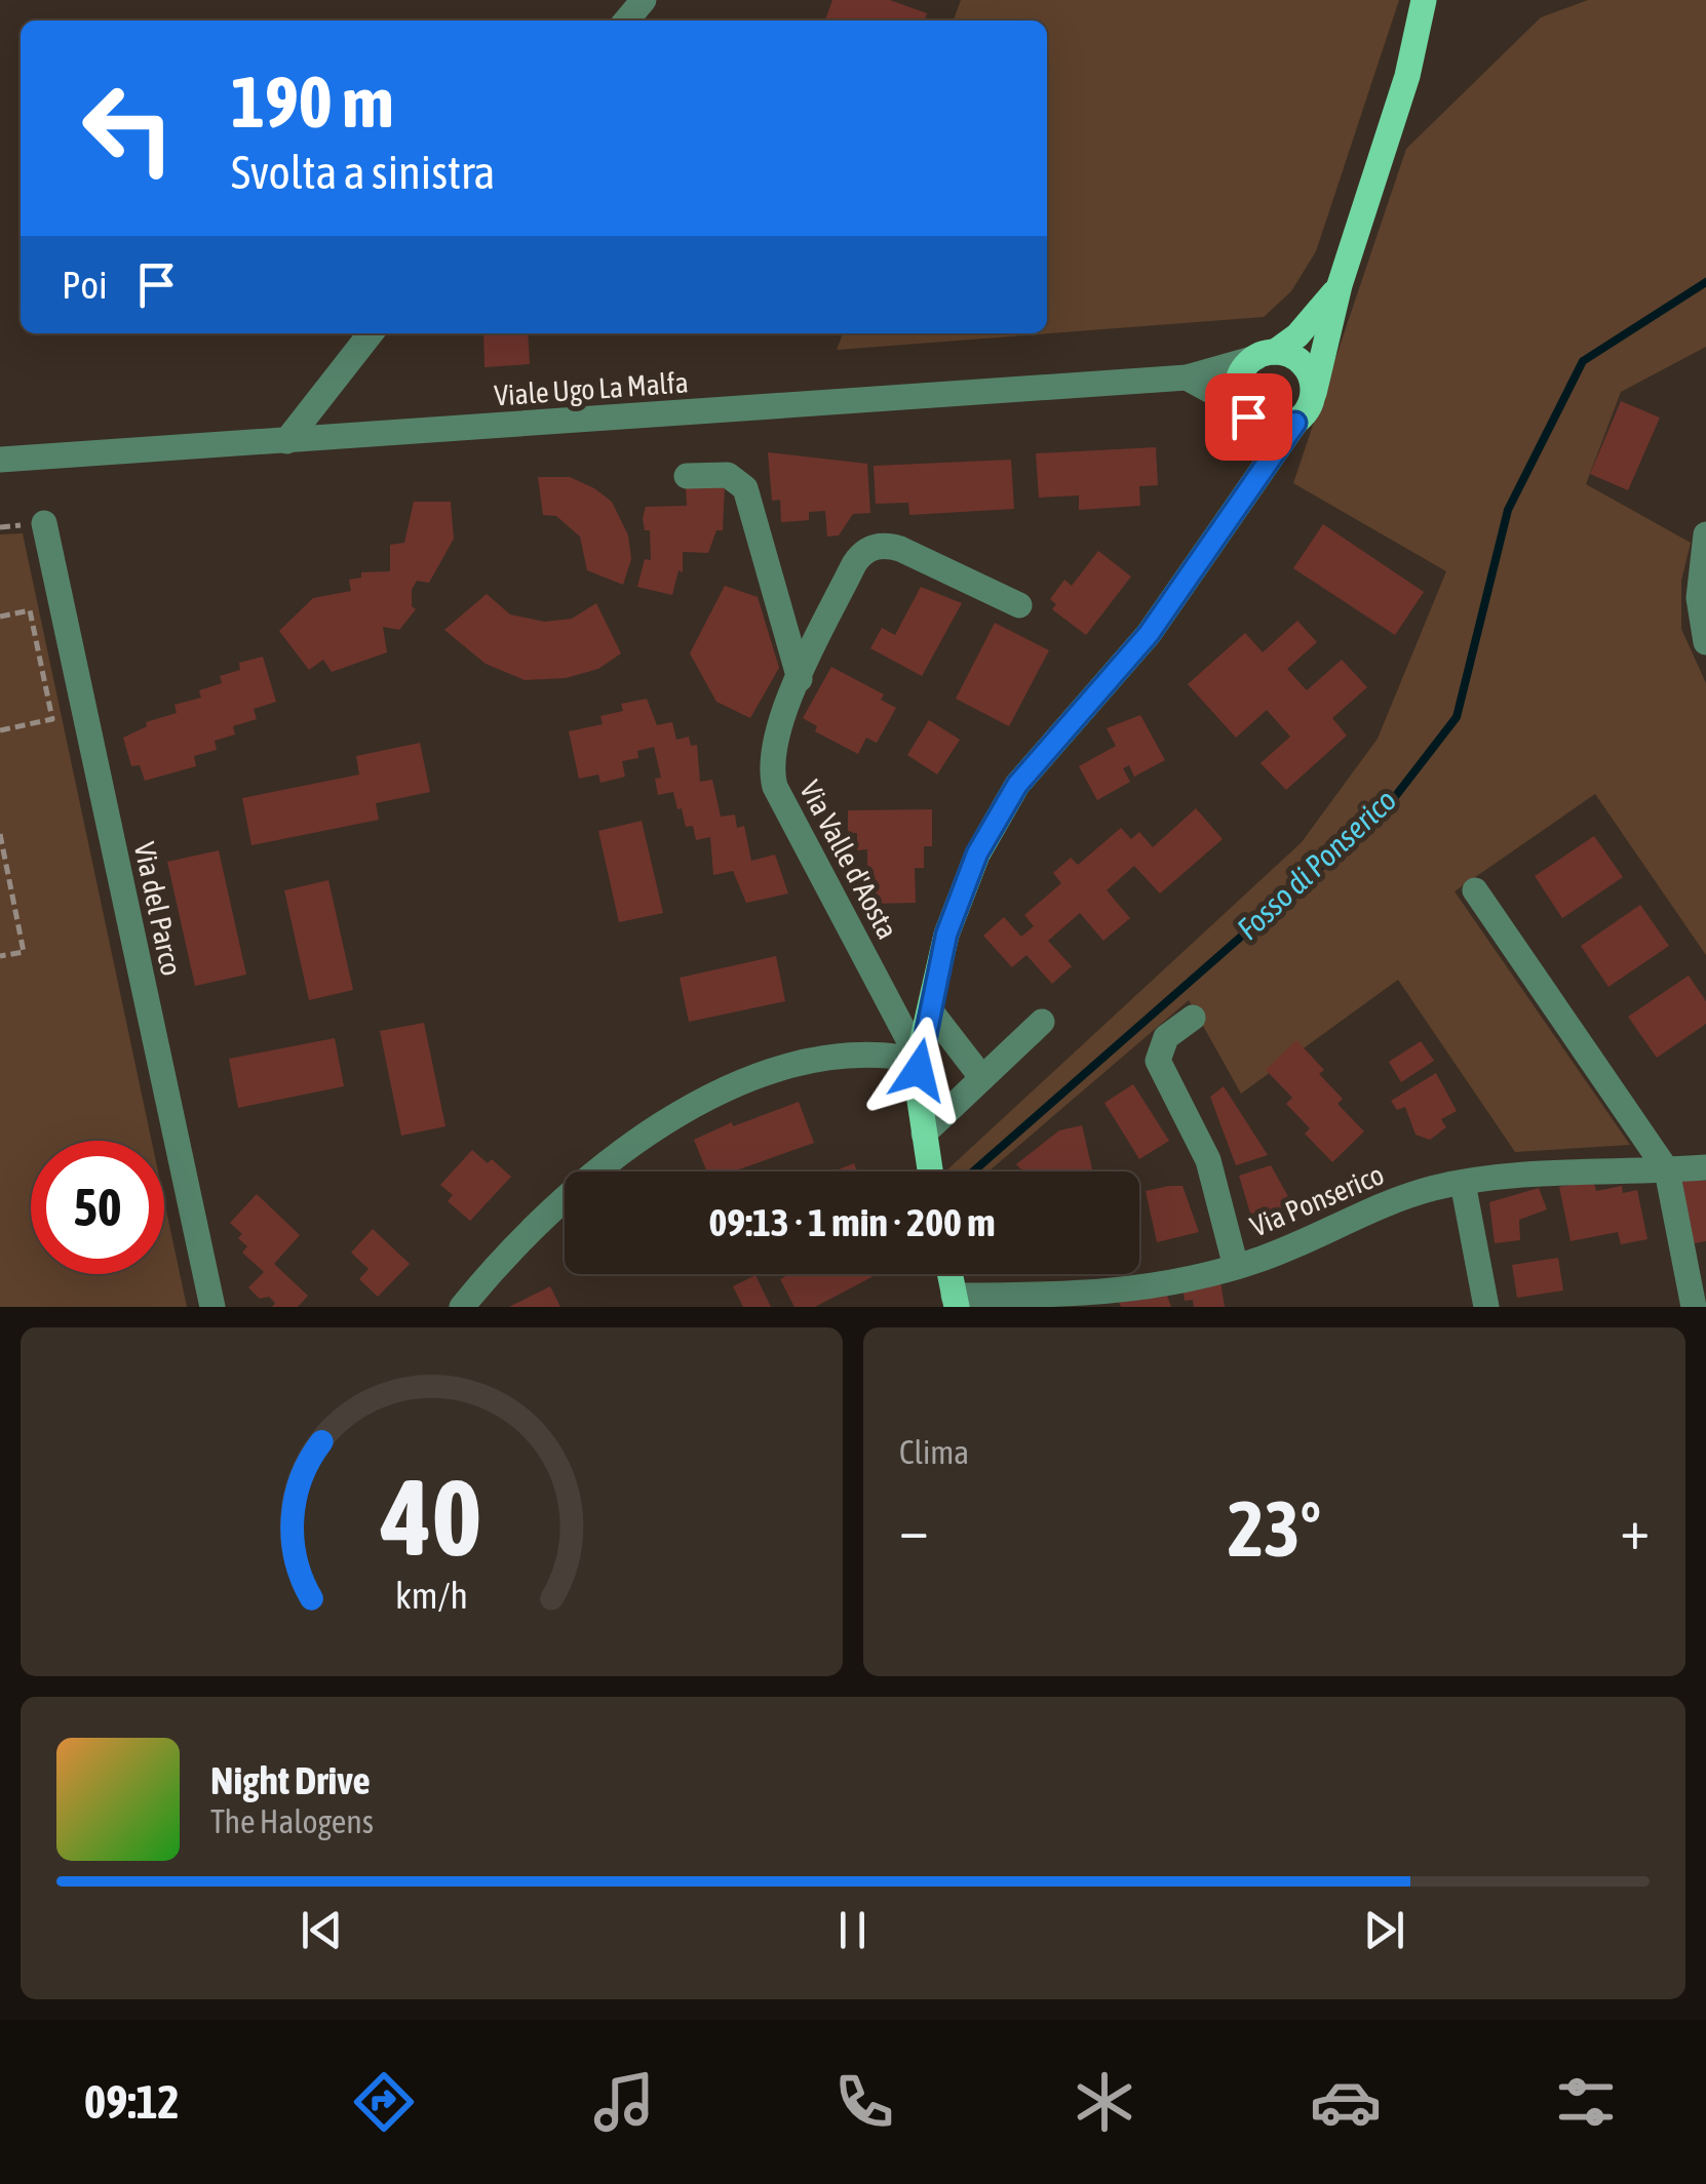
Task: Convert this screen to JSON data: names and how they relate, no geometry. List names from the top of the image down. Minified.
{"streets":{"street":["Viale Ugo La Malfa","Via Valle d'Aosta","Via del Parco","Via Ponserico"]},"water":["Fosso di Ponserico"],"page":{"turn":["190 m","Svolta a sinistra"],"then":"Poi","limit":"50","trip":"09:13 · 1 min · 200 m","tile":"Clima","heat":["−","23°","+"],"song":["Night Drive","The Halogens"],"tabs":"09:12","gauge":["40","km/h"]}}
